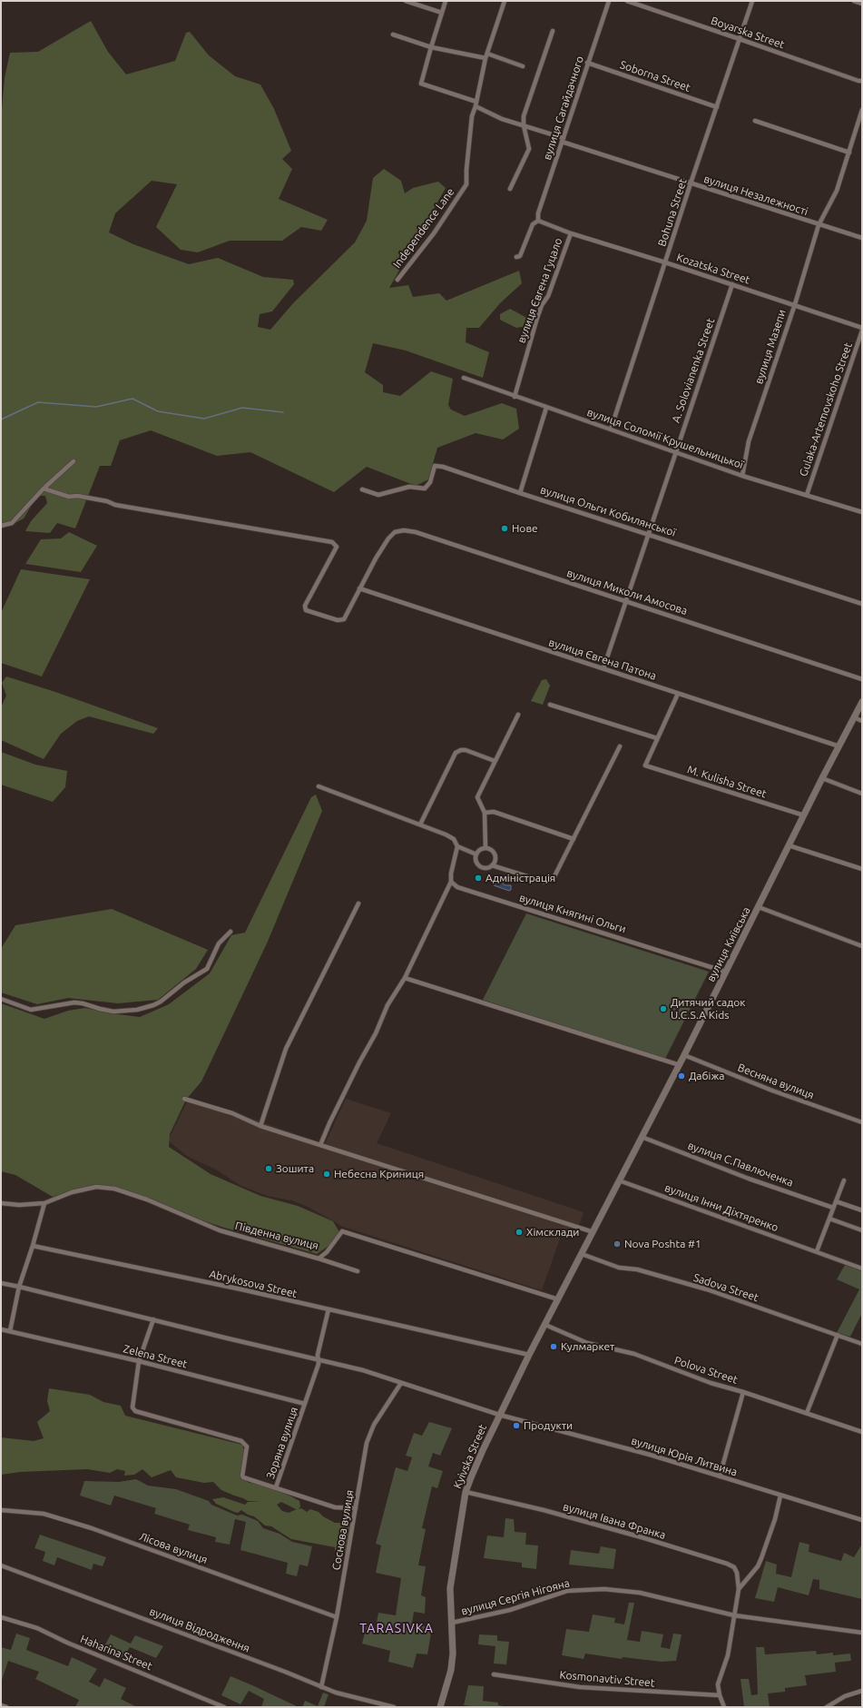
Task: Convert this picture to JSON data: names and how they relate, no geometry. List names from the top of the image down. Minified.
{"streets":{"street":["Boyarska Street","Soborna Street","вулиця Сагайдачного","вулиця Незалежності","Bohuna Street","Independence Lane","Kozatska Street","вулиця Євгена Гуцало","вулиця Мазепи","A. Solovianenka Street","Gulaka-Artemovskoho Street","вулиця Соломії Крушельницької","вулиця Ольги Кобилянської","вулиця Миколи Амосова","вулиця Євгена Патона","M. Kulisha Street","вулиця Княгині Ольги","вулиця Київська","Весняна вулиця","вулиця С.Павлюченка","вулиця Інни Діхтяренко","Південна вулиця","Abrykosova Street","Sadova Street","Zelena Street","Polova Street","Зоряна вулиця","Kyivska Street","вулиця Юрія Литвина","вулиця Івана Франка","Соснова вулиця","Лісова вулиця","вулиця Сергія Нігояна","вулиця Відродження","Haharina Street","Kosmonavtiv Street"]},"crossings":[["Boyarska Street","Bohuna Street"],["Soborna Street","вулиця Сагайдачного"],["Soborna Street","Bohuna Street"],["вулиця Сагайдачного","вулиця Незалежності"],["вулиця Сагайдачного","Kozatska Street"],["вулиця Незалежності","Bohuna Street"],["вулиця Незалежності","Independence Lane"],["вулиця Незалежності","вулиця Мазепи"],["Bohuna Street","Kozatska Street"],["Bohuna Street","вулиця Соломії Крушельницької"],["Kozatska Street","вулиця Євгена Гуцало"],["Kozatska Street","вулиця Мазепи"],["Kozatska Street","A. Solovianenka Street"],["Kozatska Street","Gulaka-Artemovskoho Street"],["вулиця Євгена Гуцало","вулиця Соломії Крушельницької"],["вулиця Мазепи","вулиця Соломії Крушельницької"],["A. Solovianenka Street","вулиця Соломії Крушельницької"],["A. Solovianenka Street","вулиця Ольги Кобилянської"],["A. Solovianenka Street","вулиця Миколи Амосова"],["A. Solovianenka Street","вулиця Євгена Патона"],["Gulaka-Artemovskoho Street","вулиця Соломії Крушельницької"],["вулиця Миколи Амосова","вулиця Євгена Патона"],["вулиця Євгена Патона","вулиця Київська"],["M. Kulisha Street","вулиця Київська"],["вулиця Княгині Ольги","вулиця Київська"],["вулиця Київська","Весняна вулиця"],["вулиця Київська","вулиця С.Павлюченка"],["вулиця Київська","вулиця Інни Діхтяренко"],["вулиця Київська","Sadova Street"],["вулиця Київська","Kyivska Street"],["Південна вулиця","Kyivska Street"],["Abrykosova Street","Зоряна вулиця"],["Abrykosova Street","Kyivska Street"],["Sadova Street","Kyivska Street"],["Zelena Street","Зоряна вулиця"],["Polova Street","Kyivska Street"],["Kyivska Street","вулиця Юрія Литвина"],["Kyivska Street","вулиця Івана Франка"],["Kyivska Street","вулиця Сергія Нігояна"],["Соснова вулиця","Лісова вулиця"],["Соснова вулиця","вулиця Відродження"]],"districts":["TARASIVKA"],"places":["Нове","Адміністрація","Дитячий садок U.C.S.A Kids","Дабіжа","Зошита","Небесна Криниця","Хімсклади","Nova Poshta #1","Кулмаркет","Продукти"]}
